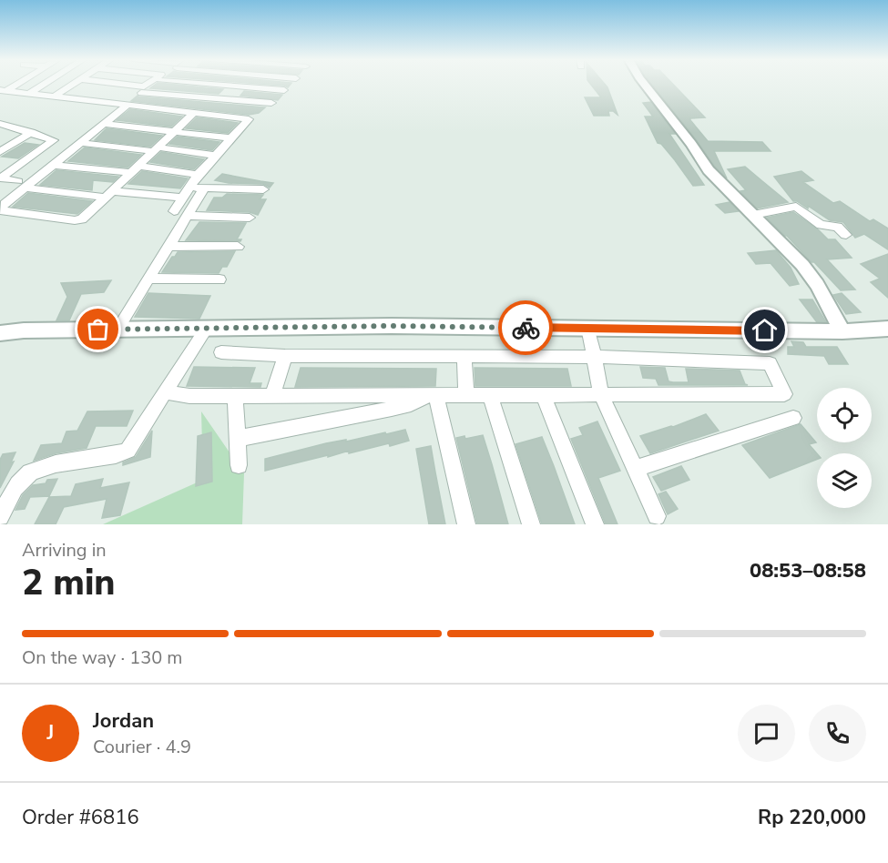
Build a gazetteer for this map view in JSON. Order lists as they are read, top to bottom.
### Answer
{
  "page": {
    "heading": ["2 min", "Arriving in", "08:53–08:58"],
    "panel": [
      "Jordan",
      "Courier · 4.9",
      "Order #6816",
      "Rp 220,000"
    ],
    "bar": "On the way · 130 m",
    "round": "J"
  }
}
